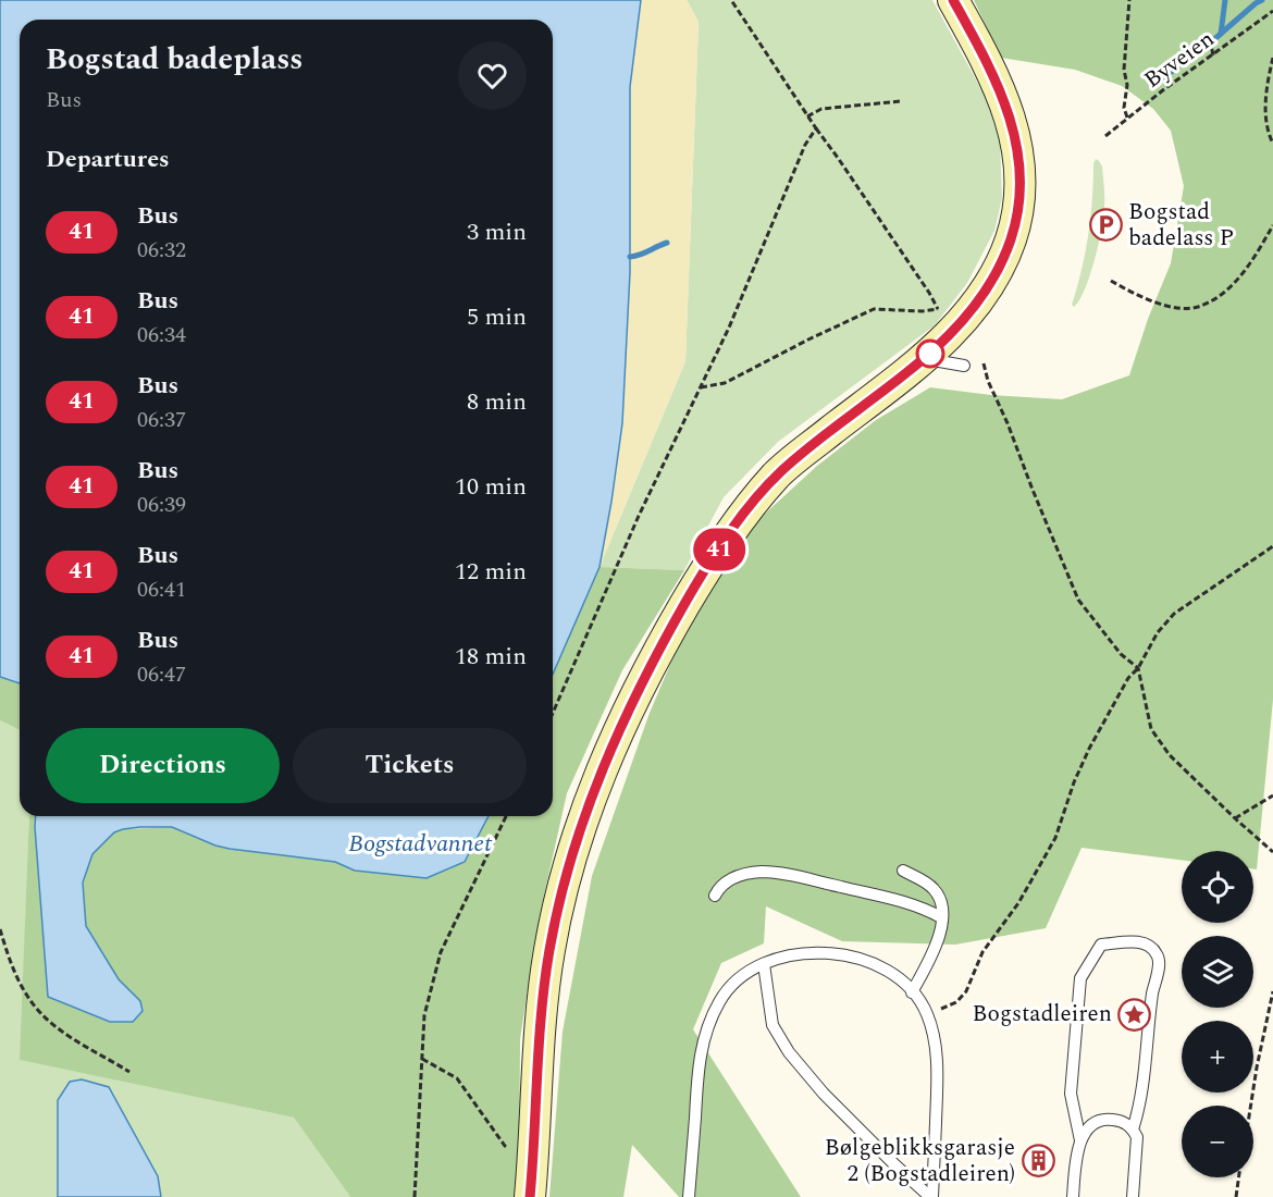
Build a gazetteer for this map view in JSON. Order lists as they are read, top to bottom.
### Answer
{
  "streets": {
    "path": ["Byveien"]
  },
  "water": ["Bogstadvannet"],
  "places": {
    "parking": ["Bogstad badelass P"],
    "place": ["Bogstadleiren"],
    "building": ["Bølgeblikksgarasje 2 (Bogstadleiren)"]
  },
  "lines": ["bus line 41"],
  "page": {
    "on_map": "41",
    "heading": [
      ["Bogstad badeplass", "Bus"],
      "Departures"
    ],
    "list": [
      {
        "mark": "41",
        "name": "Bus",
        "note": "06:32",
        "value": "3 min"
      },
      {
        "mark": "41",
        "name": "Bus",
        "note": "06:34",
        "value": "5 min"
      },
      {
        "mark": "41",
        "name": "Bus",
        "note": "06:37",
        "value": "8 min"
      },
      {
        "mark": "41",
        "name": "Bus",
        "note": "06:39",
        "value": "10 min"
      },
      {
        "mark": "41",
        "name": "Bus",
        "note": "06:41",
        "value": "12 min"
      },
      {
        "mark": "41",
        "name": "Bus",
        "note": "06:47",
        "value": "18 min"
      }
    ],
    "buttons": ["Directions", "Tickets"],
    "map_buttons": ["+", "−"]
  }
}
